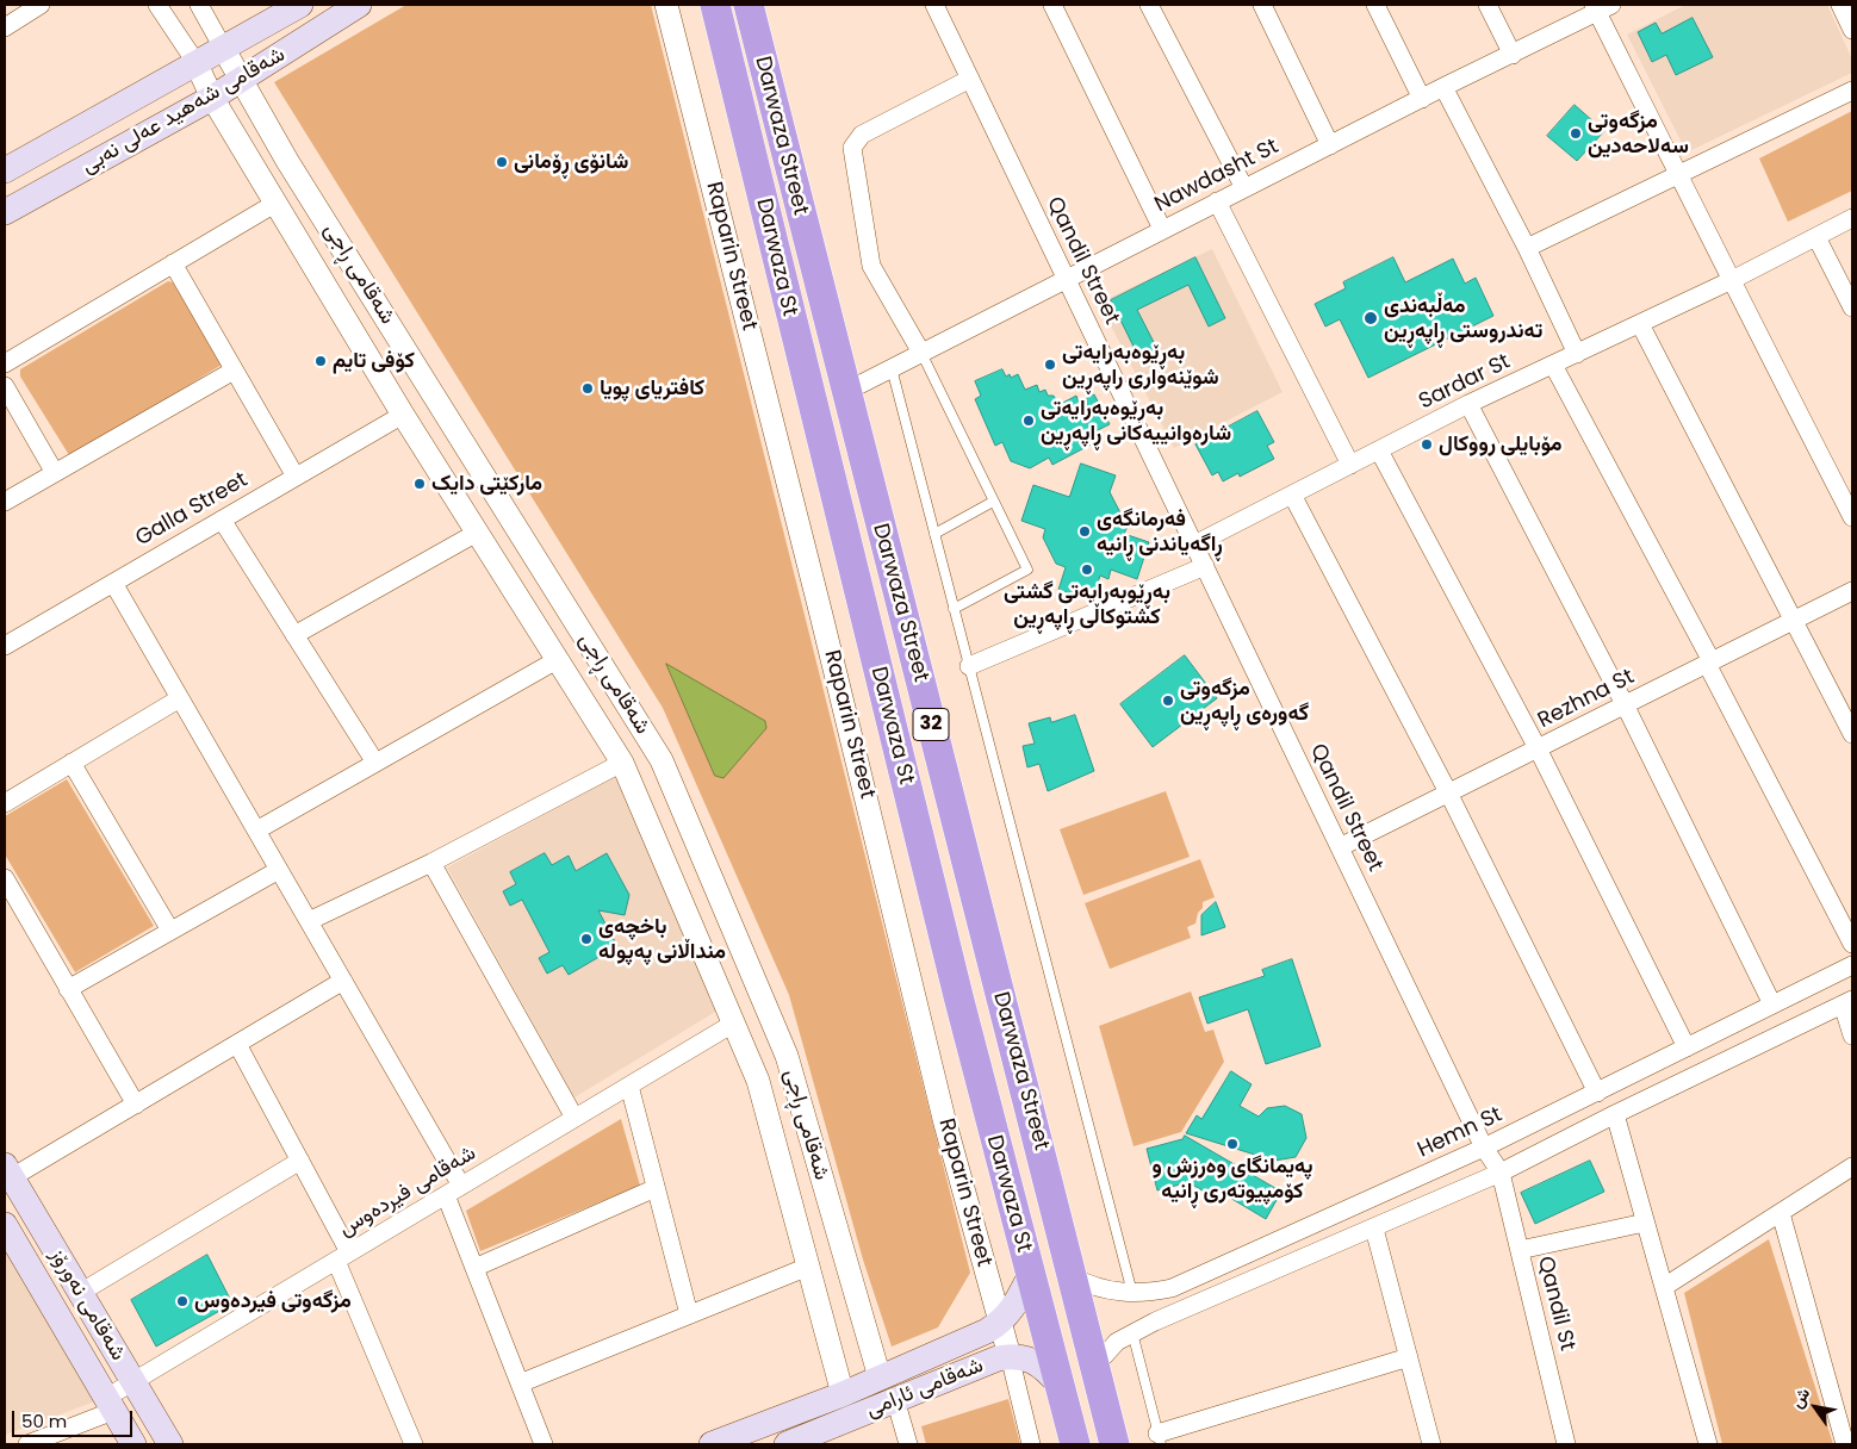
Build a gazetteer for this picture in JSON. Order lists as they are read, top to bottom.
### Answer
{
  "streets": {
    "highway": ["Darwaza Street", "Darwaza St", "32"],
    "main road": ["شەقامی شەهید عەلی نەبی", "شەقامی نەورۆز", "شەقامی ئارامی"],
    "street": [
      "Nawdasht St",
      "Raparin Street",
      "Qandil Street",
      "شەقامی ڕاجی",
      "Sardar St",
      "Galla Street",
      "Rezhna St",
      "Hemn St",
      "شەقامی فیردەوس",
      "Qandil St"
    ]
  },
  "crossings": [
    ["شەقامی شەهید عەلی نەبی", "شەقامی ڕاجی"],
    ["Darwaza Street", "Nawdasht St"],
    ["Darwaza Street", "Hemn St"],
    ["Nawdasht St", "Qandil Street"],
    ["Raparin Street", "شەقامی ئارامی"],
    ["Darwaza St", "شەقامی ئارامی"],
    ["Qandil Street", "Sardar St"],
    ["Qandil Street", "Rezhna St"],
    ["Qandil Street", "Hemn St"],
    ["Qandil Street", "Qandil St"],
    ["شەقامی ڕاجی", "Galla Street"],
    ["شەقامی ڕاجی", "شەقامی فیردەوس"],
    ["شەقامی فیردەوس", "شەقامی نەورۆز"]
  ],
  "places": [
    "مزگەوتی سەلاحەدین",
    "شانۆی ڕۆمانی",
    "مەڵبەندی تەندروستی ڕاپەڕین",
    "کۆفی تایم",
    "بەڕێوەبەرایەتی شوێنەواری راپەڕین",
    "کافتریای پویا",
    "بەڕێوەبەرایەتی شارەوانییەکانی ڕاپەڕین",
    "مۆبایلی رووکال",
    "مارکێتی دایک",
    "فەرمانگەی ڕاگەیاندنی ڕانیە",
    "بەڕێوبەرایەتی گشتی کشتوکاڵی ڕاپەڕین",
    "مزگەوتی گەورەی ڕاپەڕین",
    "باخچەی منداڵانی پەپولە",
    "پەیمانگای وەرزش و کۆمپیوتەری ڕانیە",
    "مزگەوتی فیردەوس"
  ],
  "scale_bar": "50 m",
  "north": "top left"
}
